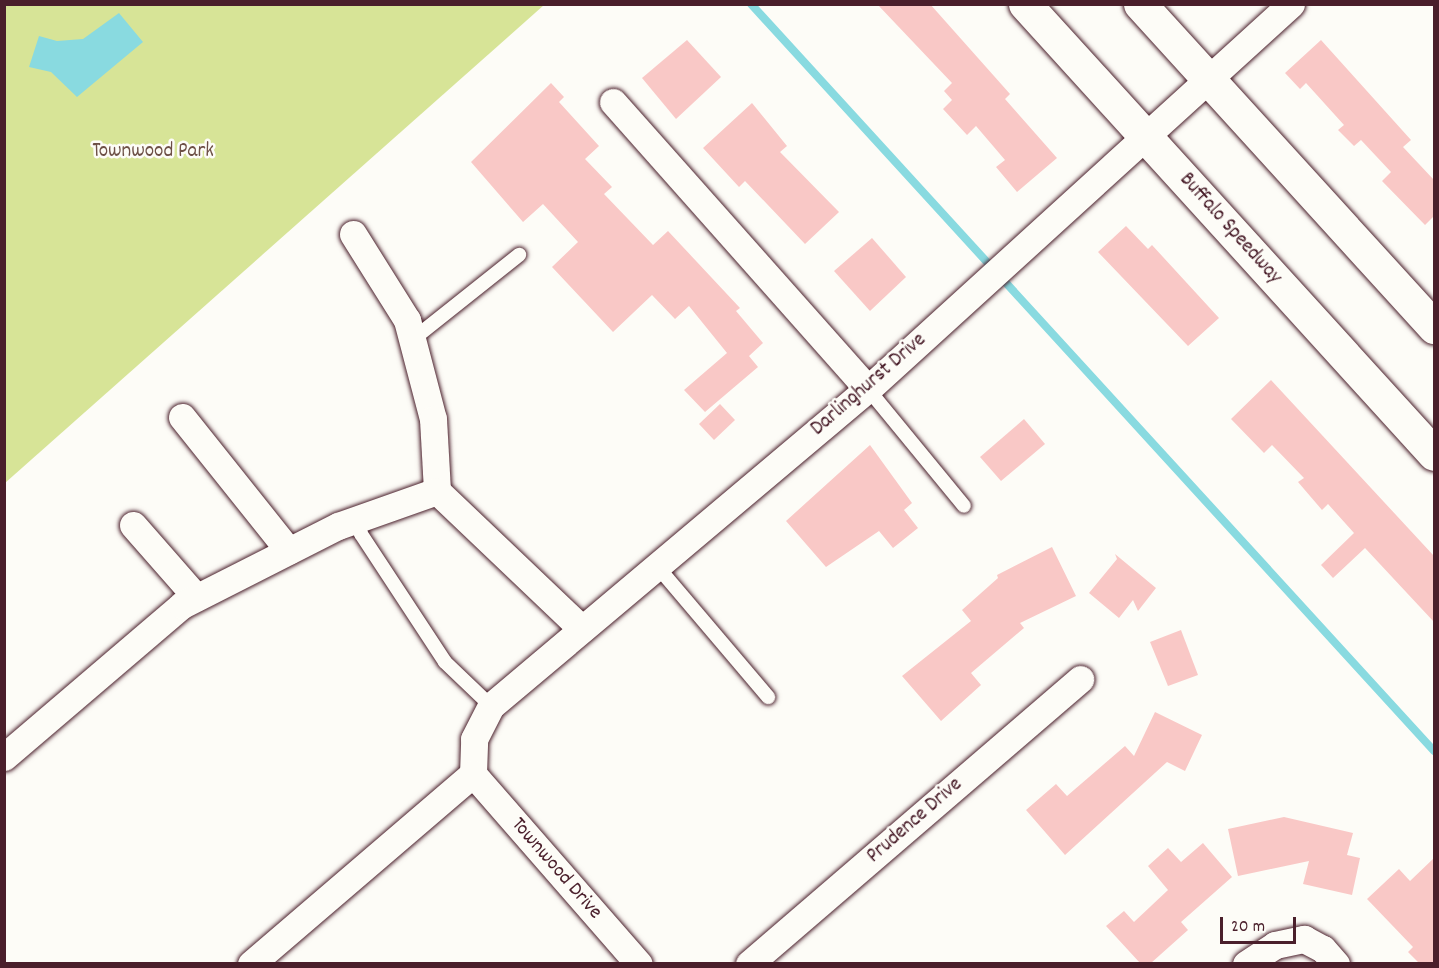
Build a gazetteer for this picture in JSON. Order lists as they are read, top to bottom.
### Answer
{
  "streets": {
    "main road": ["Buffalo Speedway"],
    "street": ["Darlinghurst Drive", "Prudence Drive", "Townwood Drive"]
  },
  "crossings": [
    ["Buffalo Speedway", "Darlinghurst Drive"],
    ["Darlinghurst Drive", "Townwood Drive"]
  ],
  "parks": ["Townwood Park"],
  "scale_bar": "20 m"
}
